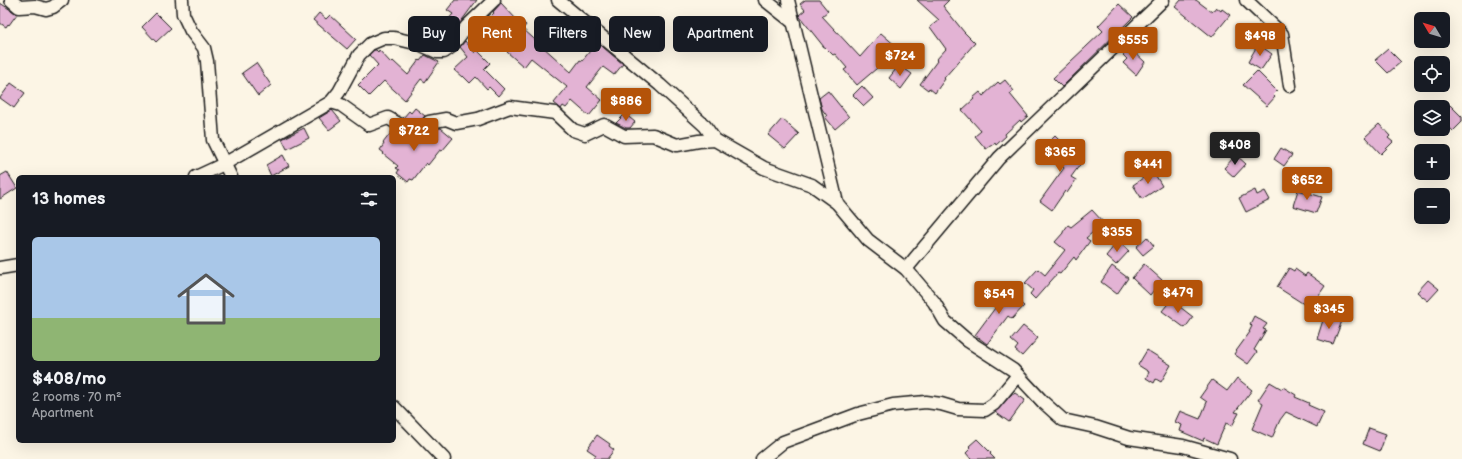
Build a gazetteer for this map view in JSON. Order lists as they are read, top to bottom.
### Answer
{
  "north": "top left",
  "page": {
    "map_buttons": ["+", "−"],
    "chip": [
      "Buy",
      "Rent",
      "Filters",
      "New",
      "Apartment"
    ],
    "price": [
      "$498",
      "$555",
      "$724",
      "$886",
      "$722",
      "$408",
      "$365",
      "$441",
      "$652",
      "$355",
      "$479",
      "$549",
      "$345"
    ],
    "heading": "13 homes",
    "list": [
      {
        "name": "$408/mo",
        "note": "2 rooms · 70 m² · Apartment"
      }
    ]
  }
}
